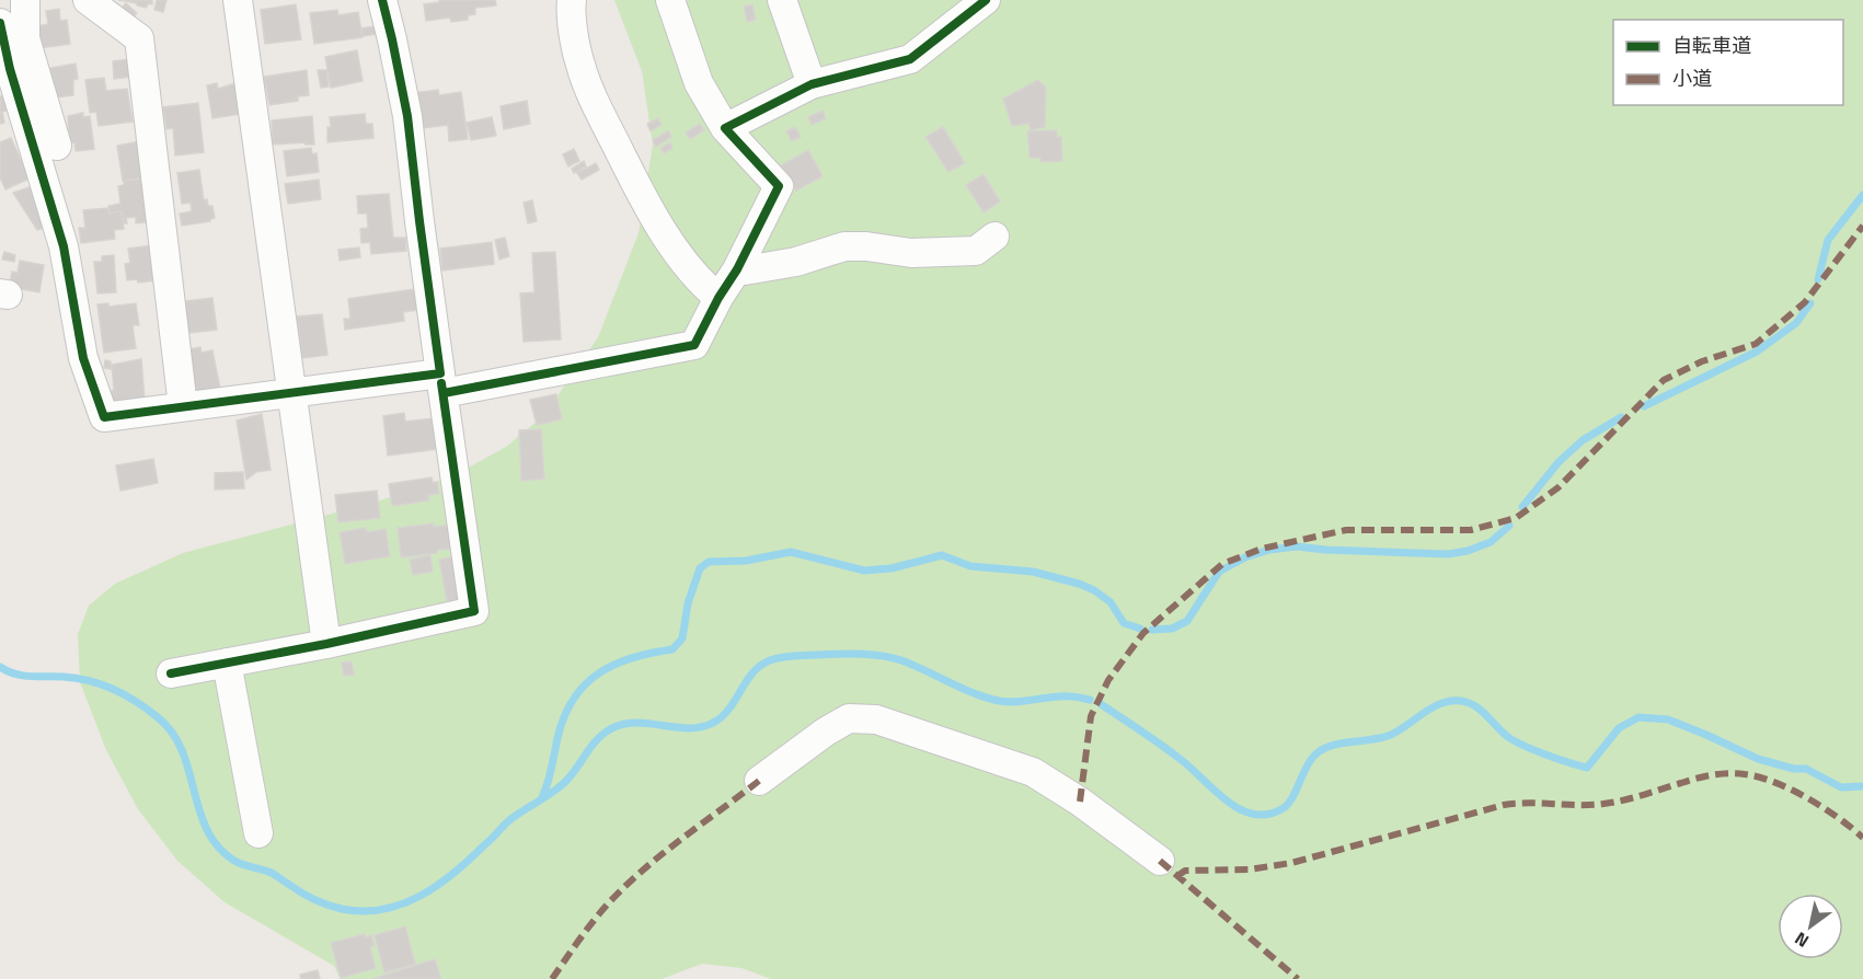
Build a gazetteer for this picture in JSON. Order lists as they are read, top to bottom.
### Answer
{
  "legend": ["自転車道", "小道"],
  "north": "bottom left"
}
